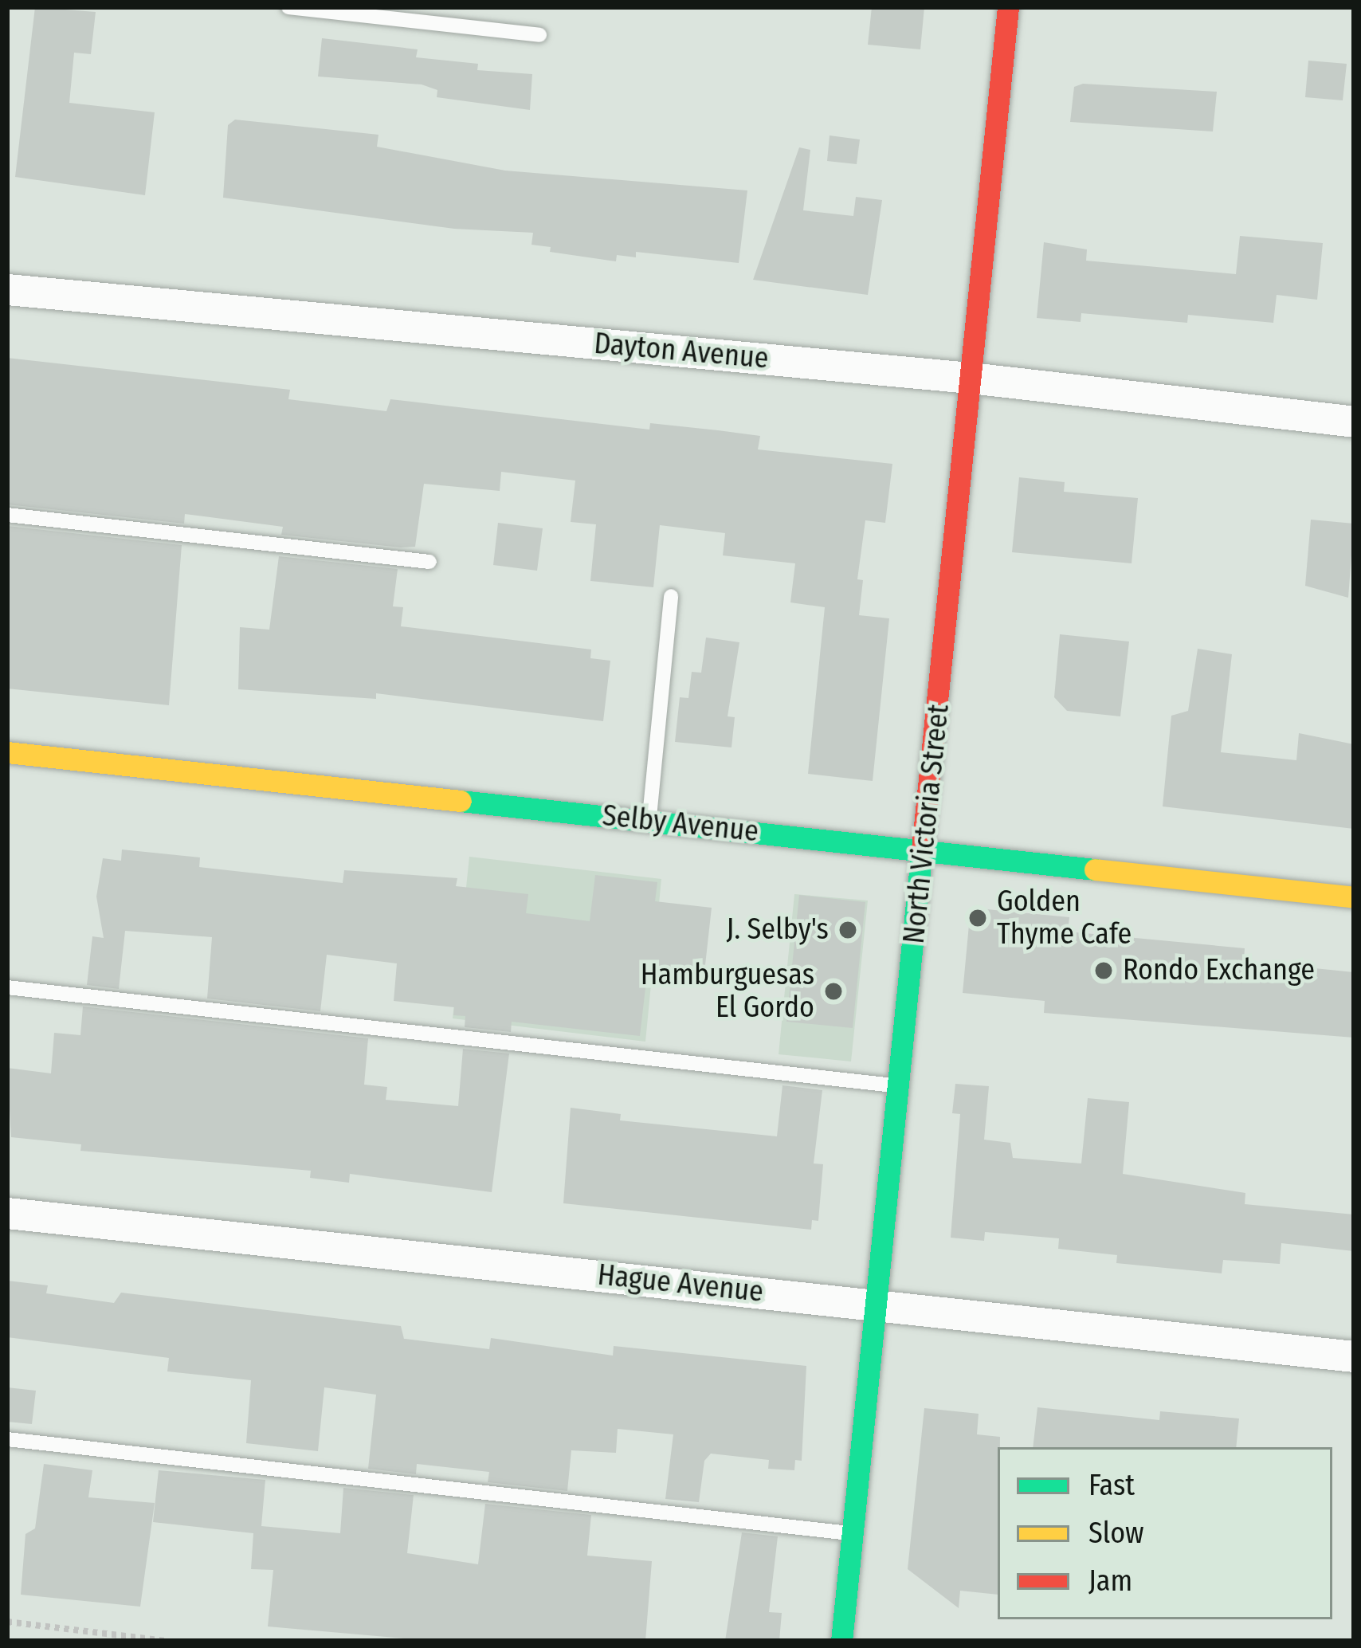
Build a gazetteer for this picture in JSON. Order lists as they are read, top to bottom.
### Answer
{
  "streets": {
    "street": [
      "Dayton Avenue",
      "Selby Avenue",
      "North Victoria Street",
      "Hague Avenue"
    ]
  },
  "crossings": [
    ["Dayton Avenue", "North Victoria Street"],
    ["Selby Avenue", "North Victoria Street"],
    ["North Victoria Street", "Hague Avenue"]
  ],
  "places": [
    "Golden Thyme Cafe",
    "J. Selby's",
    "Rondo Exchange",
    "Hamburguesas El Gordo"
  ],
  "legend": ["Fast", "Slow", "Jam"]
}
